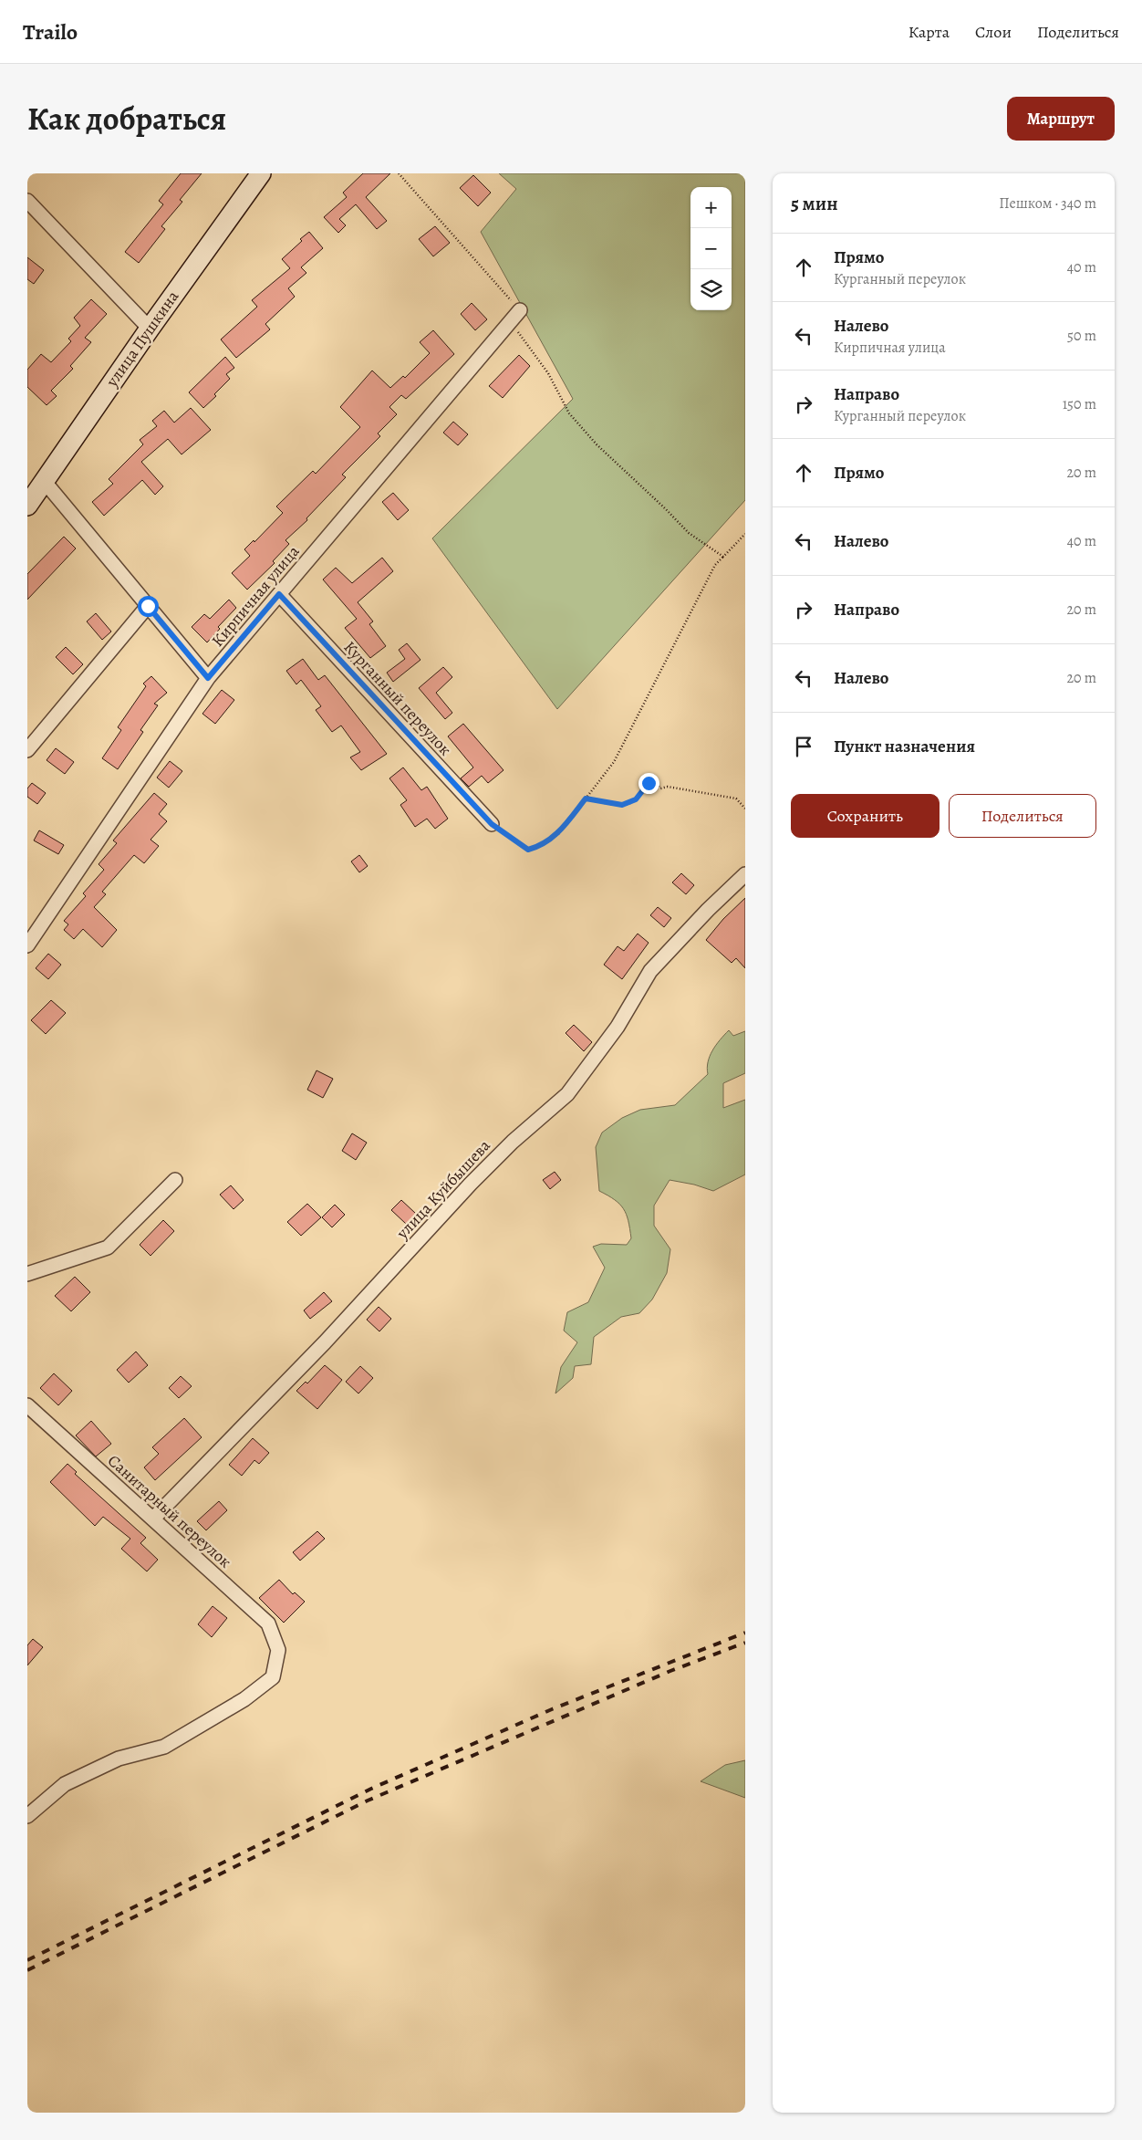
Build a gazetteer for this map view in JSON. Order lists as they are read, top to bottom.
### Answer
{
  "streets": {
    "main road": ["улица Пушкина"],
    "street": [
      "Кирпичная улица",
      "Курганный переулок",
      "улица Куйбышева",
      "Санитарный переулок"
    ]
  },
  "crossings": [
    ["Кирпичная улица", "Курганный переулок"],
    ["улица Куйбышева", "Санитарный переулок"]
  ],
  "page": {
    "header": "Trailo",
    "nav": ["Карта", "Слои", "Поделиться"],
    "title": "Как добраться",
    "buttons": [
      "Маршрут",
      ["Сохранить", "Поделиться"]
    ],
    "heading": ["5 мин", "Пешком · 340 m"],
    "map_buttons": ["+", "−"],
    "list": [
      ["Прямо", "Курганный переулок", "40 m"],
      ["Налево", "Кирпичная улица", "50 m"],
      ["Направо", "Курганный переулок", "150 m"],
      ["Прямо", "20 m"],
      ["Налево", "40 m"],
      ["Направо", "20 m"],
      ["Налево", "20 m"],
      "Пункт назначения"
    ]
  }
}
